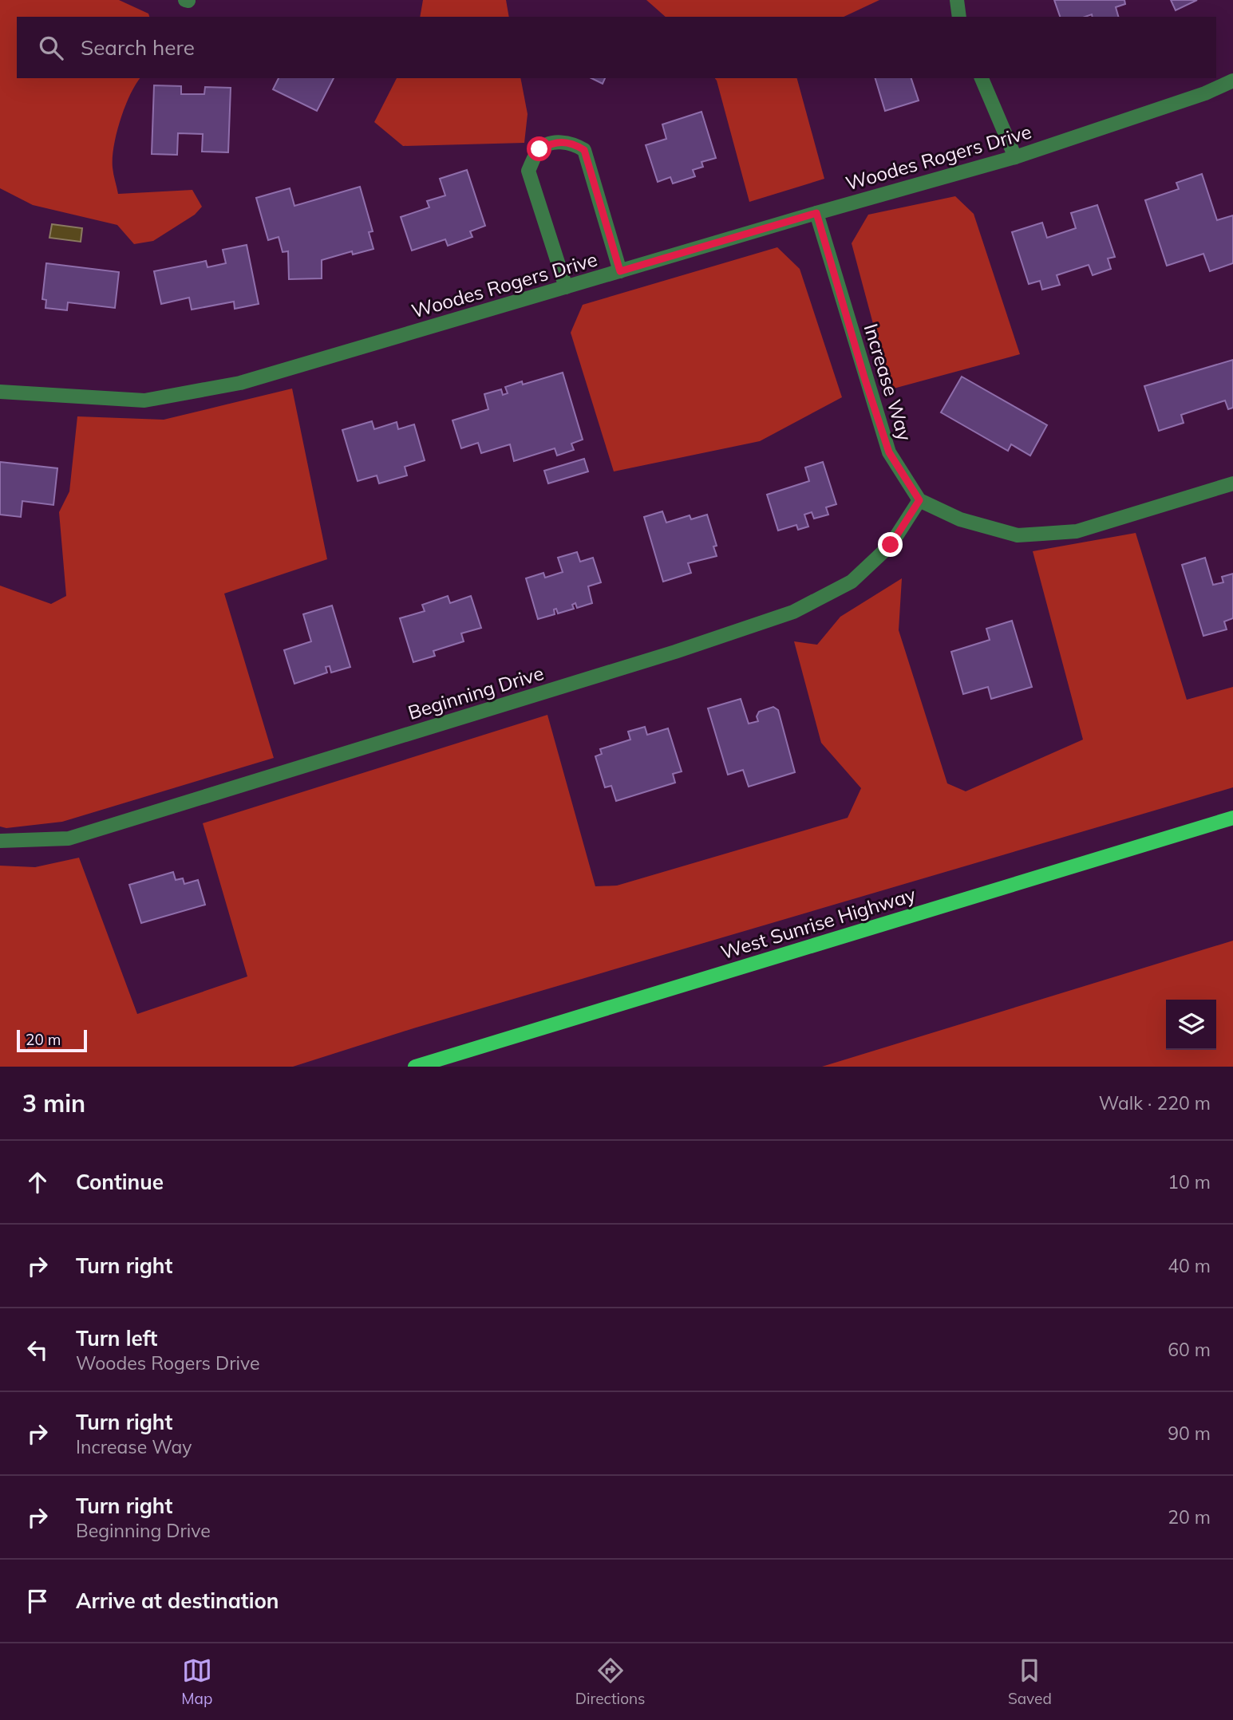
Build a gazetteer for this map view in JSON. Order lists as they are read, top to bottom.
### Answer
{
  "streets": {
    "main road": ["West Sunrise Highway"],
    "street": ["Woodes Rogers Drive", "Increase Way", "Beginning Drive"]
  },
  "crossings": [
    ["Woodes Rogers Drive", "Increase Way"],
    ["Increase Way", "Beginning Drive"]
  ],
  "scale_bar": "20 m",
  "page": {
    "search": "Search here",
    "scale": "20 m",
    "heading": ["3 min", "Walk · 220 m"],
    "list": [
      ["Continue", "10 m"],
      ["Turn right", "40 m"],
      ["Turn left", "Woodes Rogers Drive", "60 m"],
      ["Turn right", "Increase Way", "90 m"],
      ["Turn right", "Beginning Drive", "20 m"],
      "Arrive at destination"
    ],
    "nav": ["Map", "Directions", "Saved"]
  }
}
